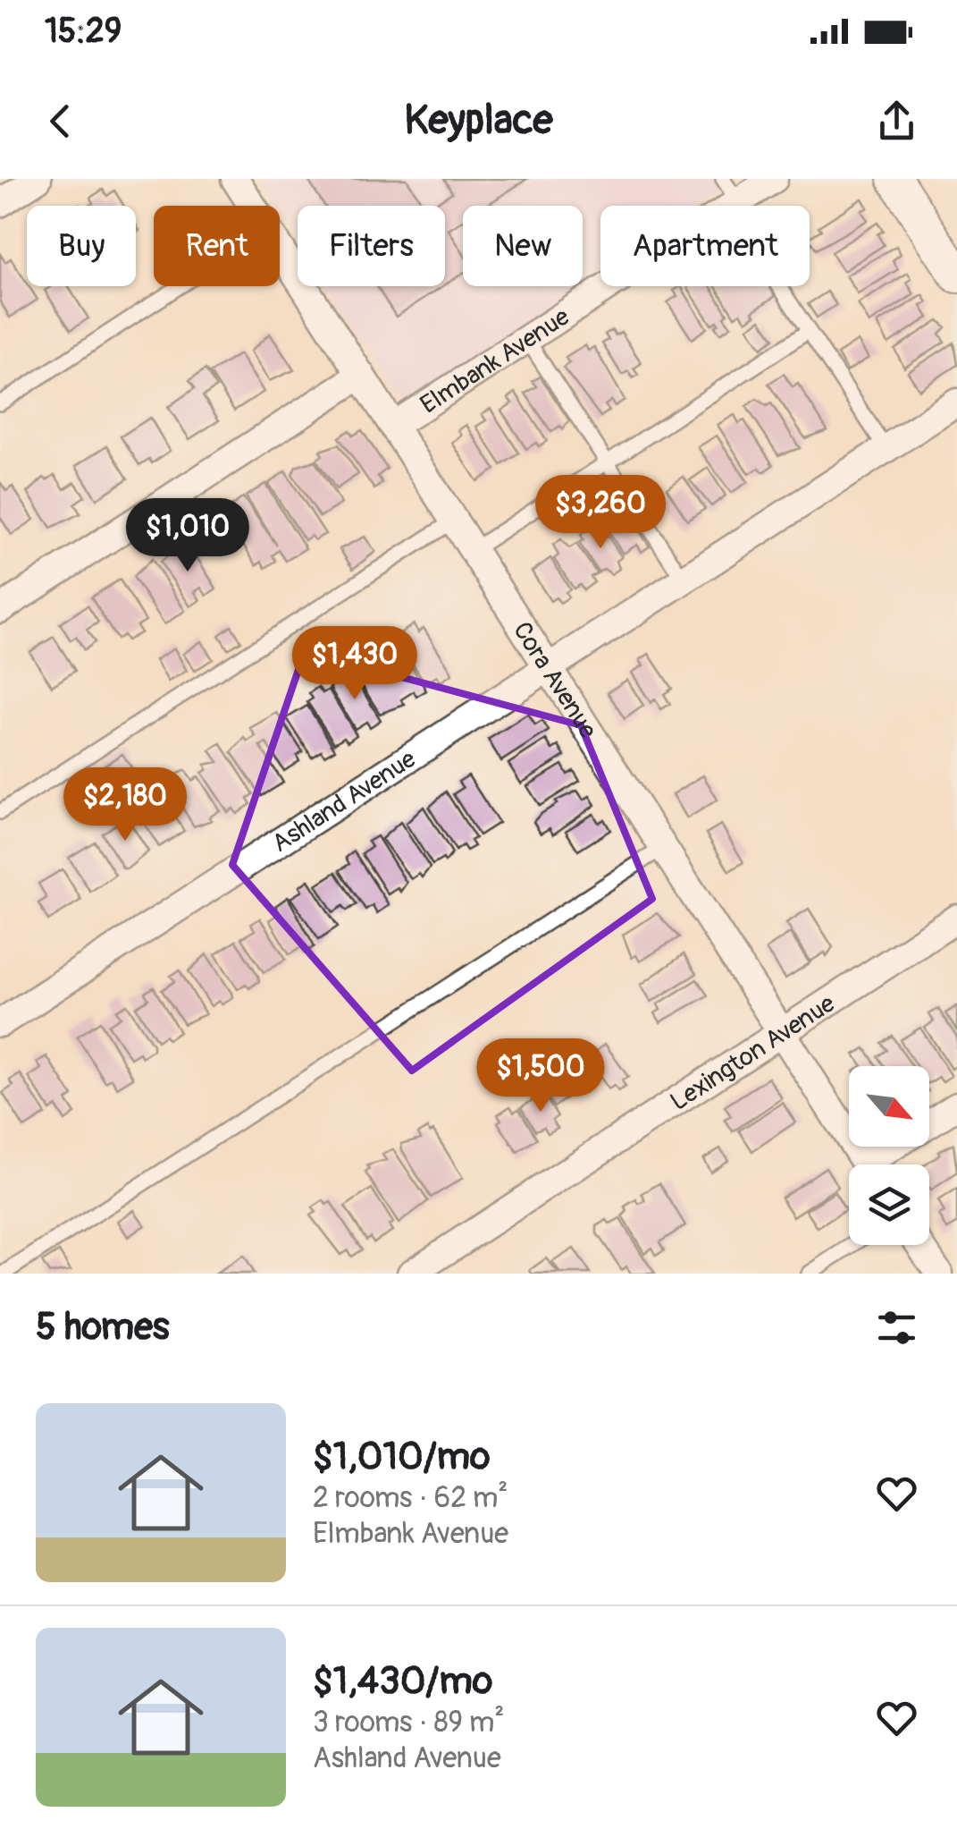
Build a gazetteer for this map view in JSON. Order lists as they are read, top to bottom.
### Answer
{
  "streets": {
    "street": [
      "Elmbank Avenue",
      "Cora Avenue",
      "Ashland Avenue",
      "Lexington Avenue"
    ]
  },
  "crossings": [
    ["Elmbank Avenue", "Cora Avenue"],
    ["Cora Avenue", "Ashland Avenue"],
    ["Cora Avenue", "Lexington Avenue"]
  ],
  "north": "bottom right",
  "page": {
    "status": "15:29",
    "header": "Keyplace",
    "chip": [
      "Buy",
      "Rent",
      "Filters",
      "New",
      "Apartment"
    ],
    "price": [
      "$3,260",
      "$1,010",
      "$1,430",
      "$2,180",
      "$1,500"
    ],
    "heading": "5 homes",
    "list": [
      {
        "name": "$1,010/mo",
        "note": "2 rooms · 62 m² · Elmbank Avenue"
      },
      {
        "name": "$1,430/mo",
        "note": "3 rooms · 89 m² · Ashland Avenue"
      }
    ]
  }
}
